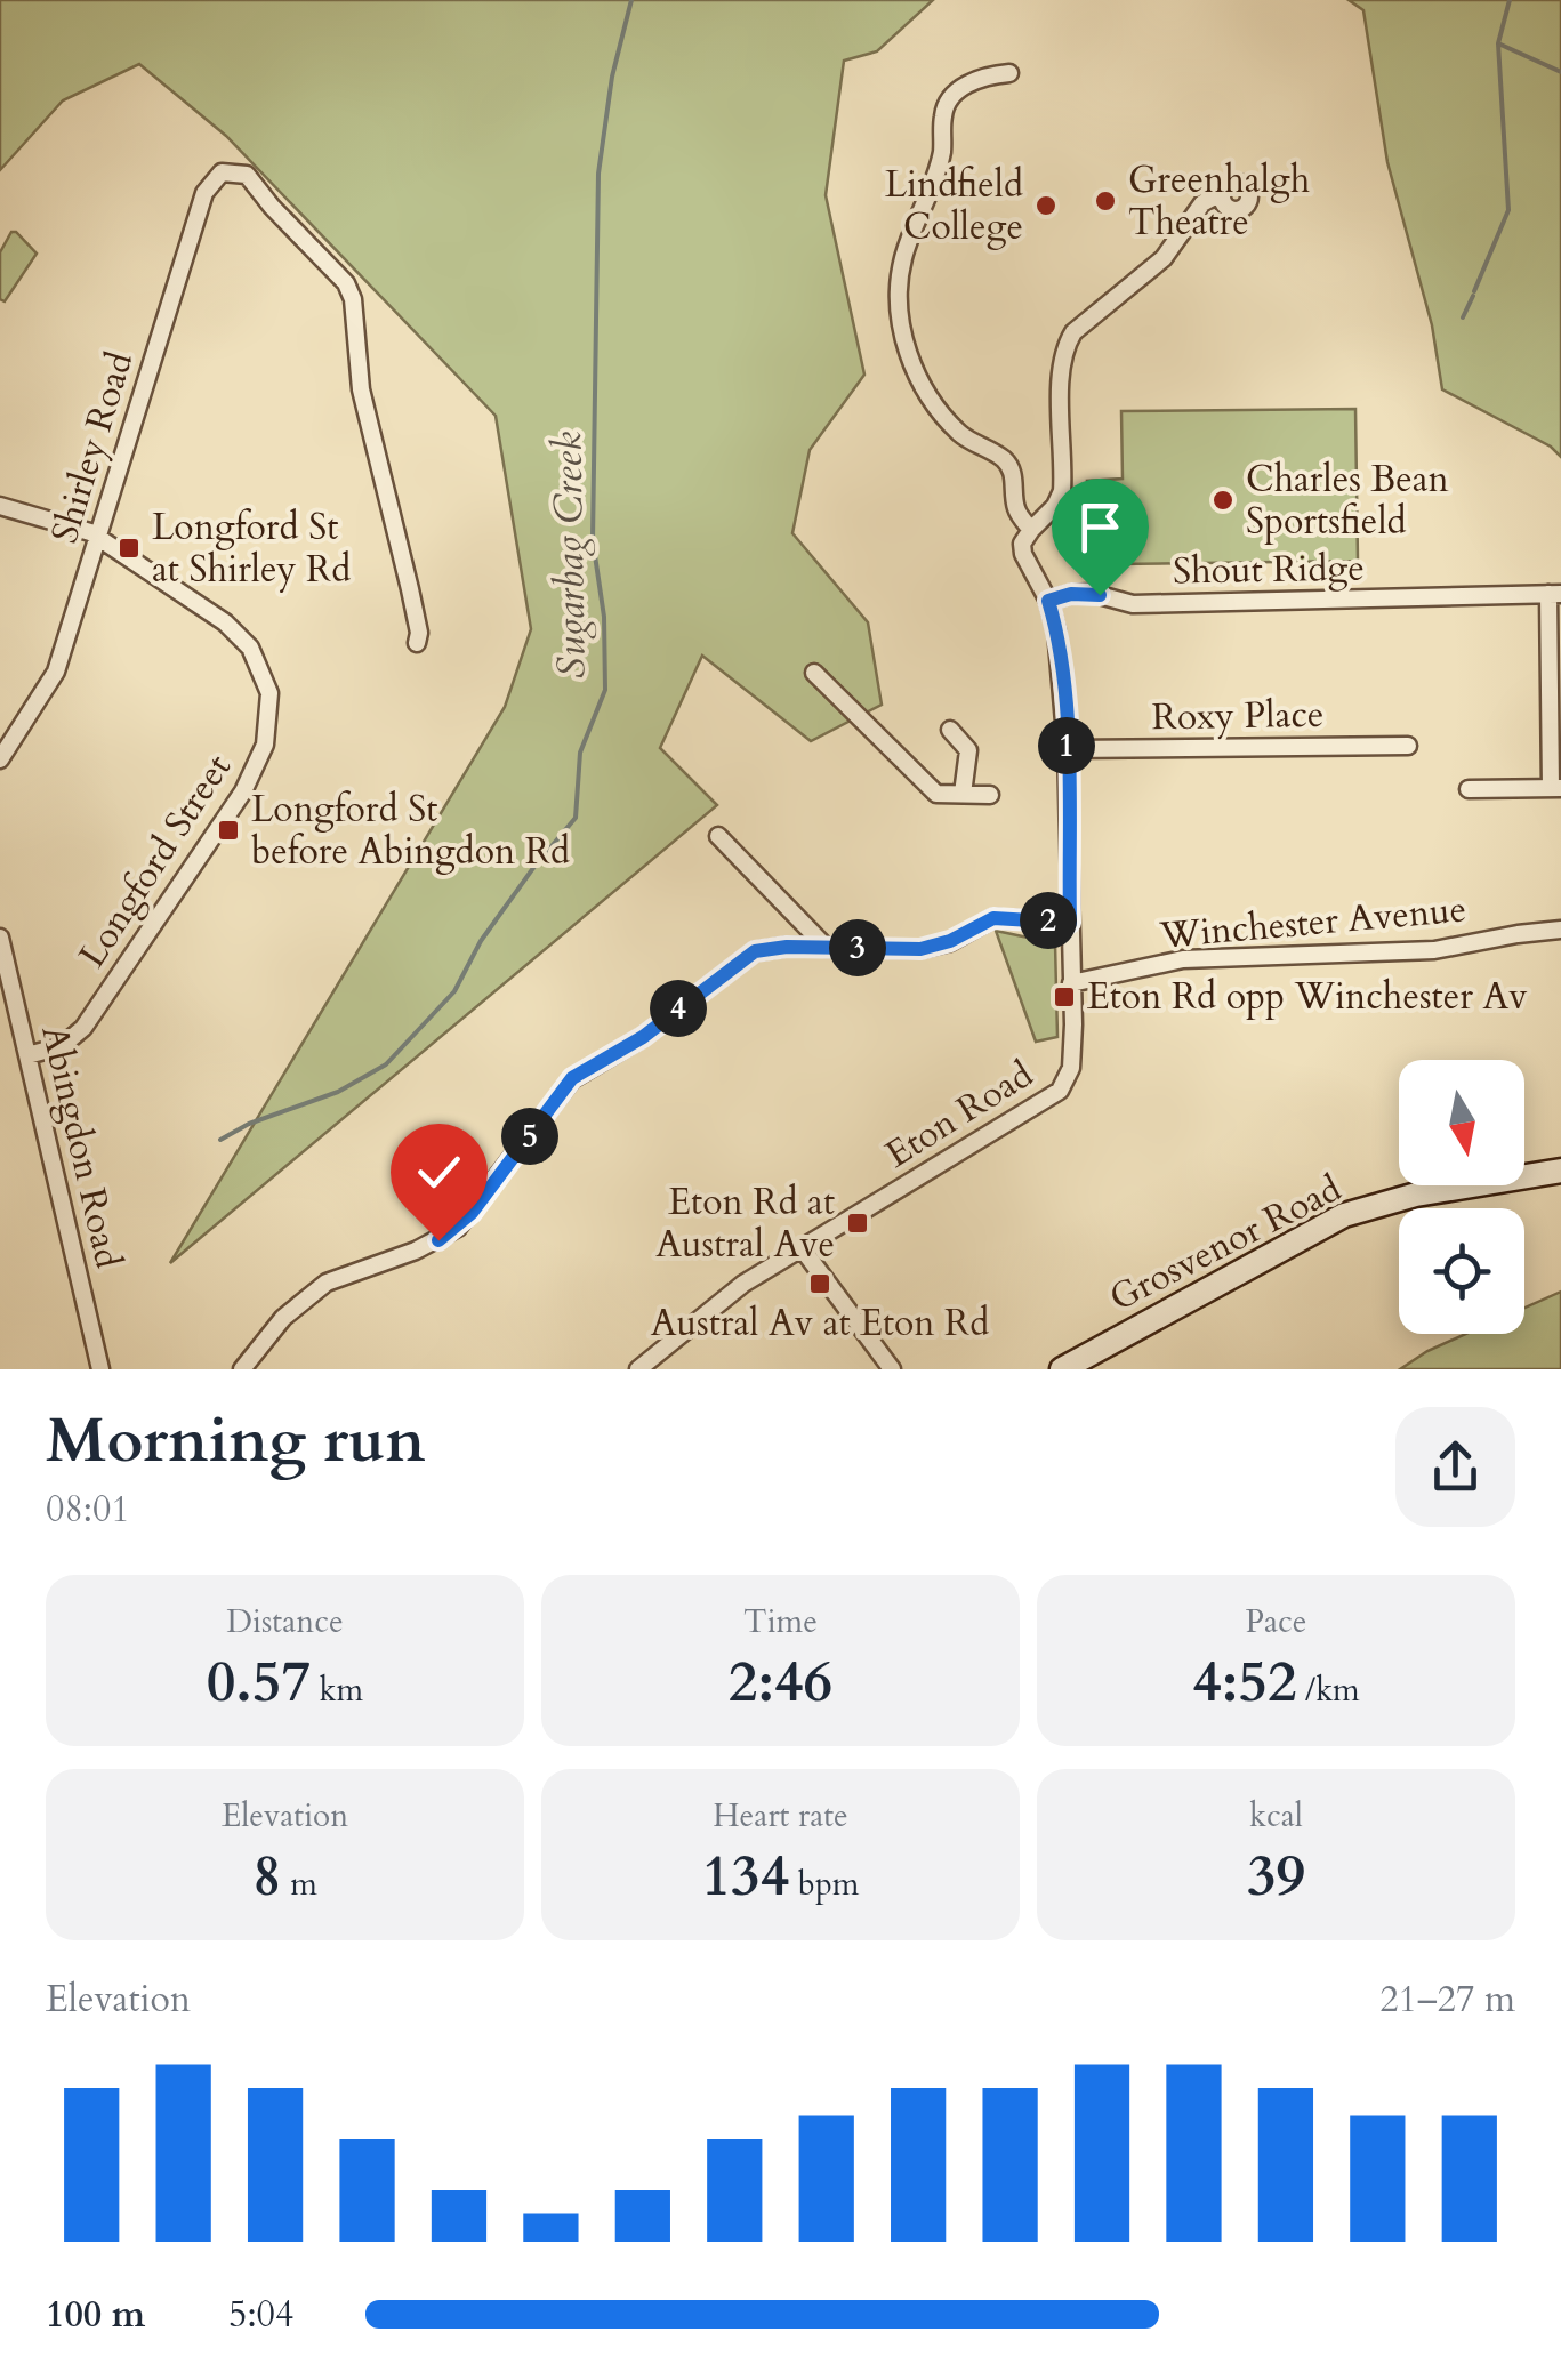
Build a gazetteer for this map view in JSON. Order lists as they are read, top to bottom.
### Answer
{
  "streets": {
    "street": [
      "Shirley Road",
      "Shout Ridge",
      "Roxy Place",
      "Longford Street",
      "Winchester Avenue",
      "Eton Road",
      "Abingdon Road",
      "Grosvenor Road"
    ]
  },
  "crossings": [
    ["Shirley Road", "Longford Street"],
    ["Shout Ridge", "Eton Road"],
    ["Roxy Place", "Eton Road"],
    ["Longford Street", "Abingdon Road"],
    ["Winchester Avenue", "Eton Road"]
  ],
  "water": ["Sugarbag Creek"],
  "places": {
    "other": ["Greenhalgh Theatre", "Lindfield College", "Charles Bean Sportsfield"],
    "transit": [
      "Longford St at Shirley Rd",
      "Longford St before Abingdon Rd",
      "Eton Rd opp Winchester Av",
      "Eton Rd at Austral Ave",
      "Austral Av at Eton Rd"
    ]
  },
  "north": "bottom",
  "page": {
    "pins": [
      "1",
      "2",
      "3",
      "4",
      "5"
    ],
    "heading": ["Morning run", "08:01"],
    "stats": [
      ["Distance", "0.57 km"],
      ["Time", "2:46"],
      ["Pace", "4:52 /km"],
      ["Elevation", "8 m"],
      ["Heart rate", "134 bpm"],
      ["kcal", "39"]
    ],
    "chart": ["Elevation", "21–27 m"],
    "list": [
      {
        "name": "100 m",
        "note": "5:04"
      }
    ]
  }
}
